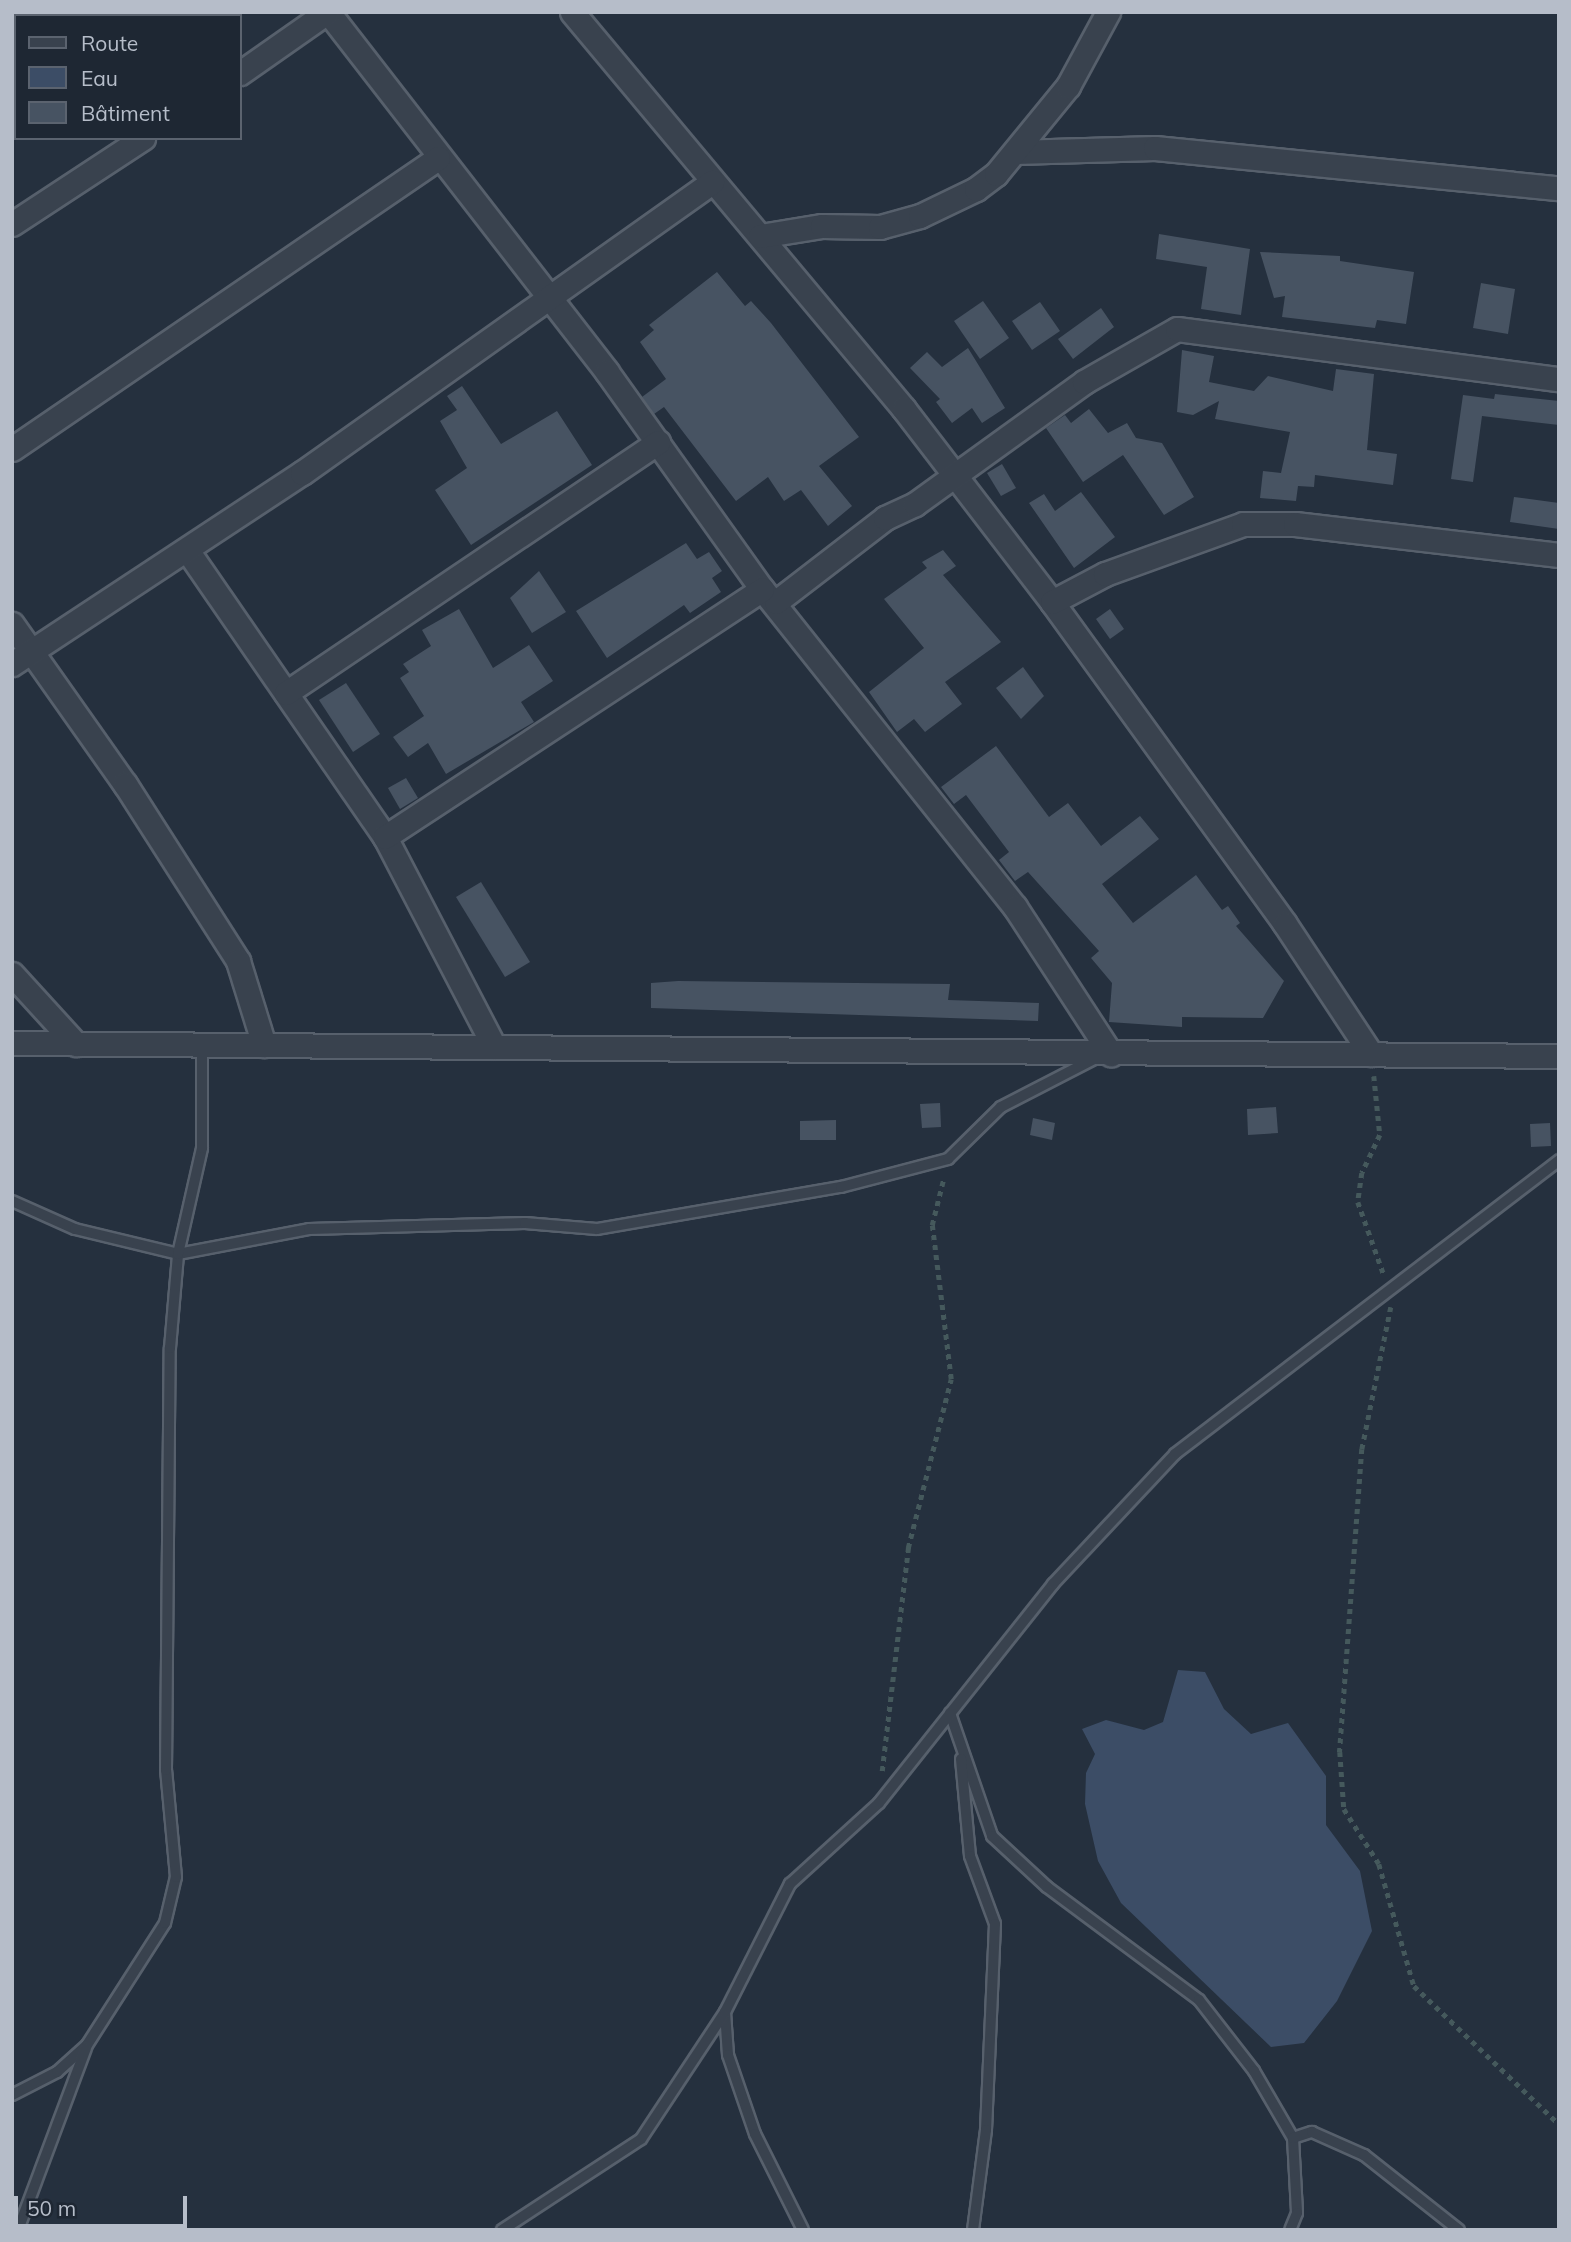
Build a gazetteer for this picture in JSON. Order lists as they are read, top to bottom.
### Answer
{
  "legend": ["Route", "Eau", "Bâtiment"],
  "scale_bar": "50 m"
}
